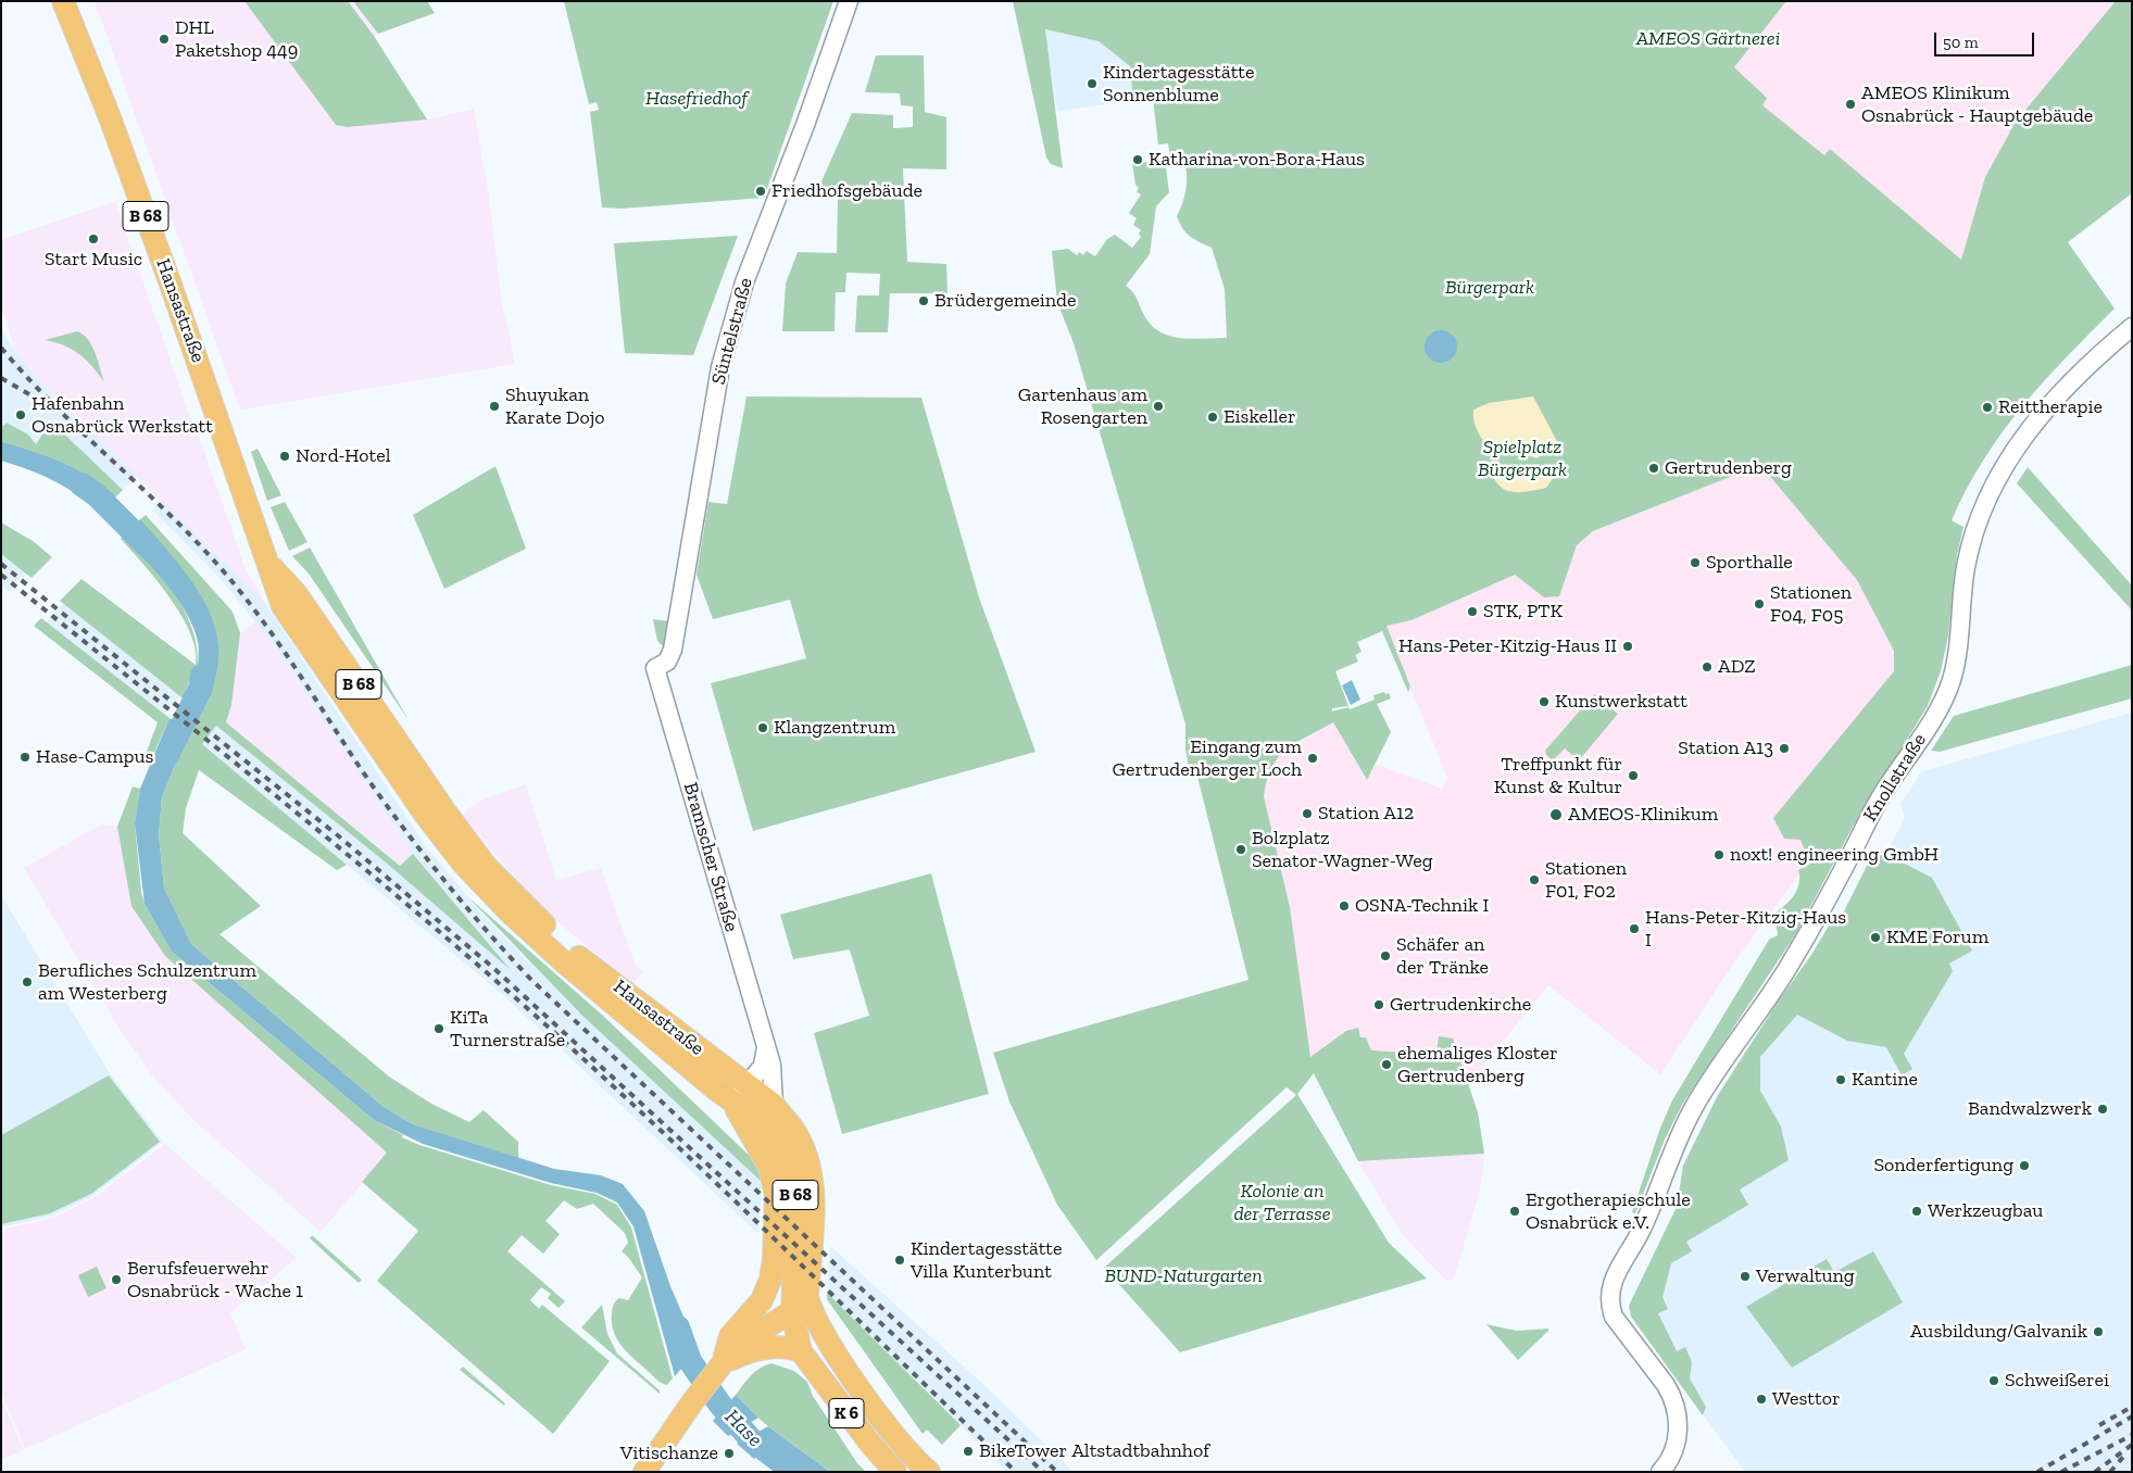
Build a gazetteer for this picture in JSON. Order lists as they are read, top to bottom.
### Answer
{
  "streets": {
    "main road": ["B 68", "Hansastraße", "K 6"],
    "street": ["Süntelstraße", "Knollstraße", "Bramscher Straße"]
  },
  "crossings": [
    ["B 68", "Hansastraße"],
    ["B 68", "K 6"],
    ["Hansastraße", "Bramscher Straße"],
    ["Hansastraße", "K 6"],
    ["Süntelstraße", "Bramscher Straße"]
  ],
  "water": ["Hase"],
  "parks": [
    "AMEOS Gärtnerei",
    "Hasefriedhof",
    "Bürgerpark",
    "Spielplatz Bürgerpark",
    "Kolonie an der Terrasse",
    "BUND-Naturgarten"
  ],
  "places": [
    "DHL Paketshop 449",
    "Kindertagesstätte Sonnenblume",
    "AMEOS Klinikum Osnabrück - Hauptgebäude",
    "Katharina-von-Bora-Haus",
    "Friedhofsgebäude",
    "Start Music",
    "Brüdergemeinde",
    "Shuyukan Karate Dojo",
    "Gartenhaus am Rosengarten",
    "Reittherapie",
    "Hafenbahn Osnabrück Werkstatt",
    "Eiskeller",
    "Nord-Hotel",
    "Gertrudenberg",
    "Sporthalle",
    "Stationen F04, F05",
    "STK, PTK",
    "Hans-Peter-Kitzig-Haus II",
    "ADZ",
    "Kunstwerkstatt",
    "Klangzentrum",
    "Station A13",
    "Hase-Campus",
    "Eingang zum Gertrudenberger Loch",
    "Treffpunkt für Kunst & Kultur",
    "Station A12",
    "AMEOS-Klinikum",
    "Bolzplatz Senator-Wagner-Weg",
    "noxt! engineering GmbH",
    "Stationen F01, F02",
    "OSNA-Technik I",
    "Hans-Peter-Kitzig-Haus I",
    "KME Forum",
    "Schäfer an der Tränke",
    "Berufliches Schulzentrum am Westerberg",
    "Gertrudenkirche",
    "KiTa Turnerstraße",
    "ehemaliges Kloster Gertrudenberg",
    "Kantine",
    "Bandwalzwerk",
    "Sonderfertigung",
    "Ergotherapieschule Osnabrück e.V.",
    "Werkzeugbau",
    "Kindertagesstätte Villa Kunterbunt",
    "Verwaltung",
    "Berufsfeuerwehr Osnabrück - Wache 1",
    "Ausbildung/Galvanik",
    "Schweißerei",
    "Westtor",
    "BikeTower Altstadtbahnhof",
    "Vitischanze"
  ],
  "scale_bar": "50 m"
}
